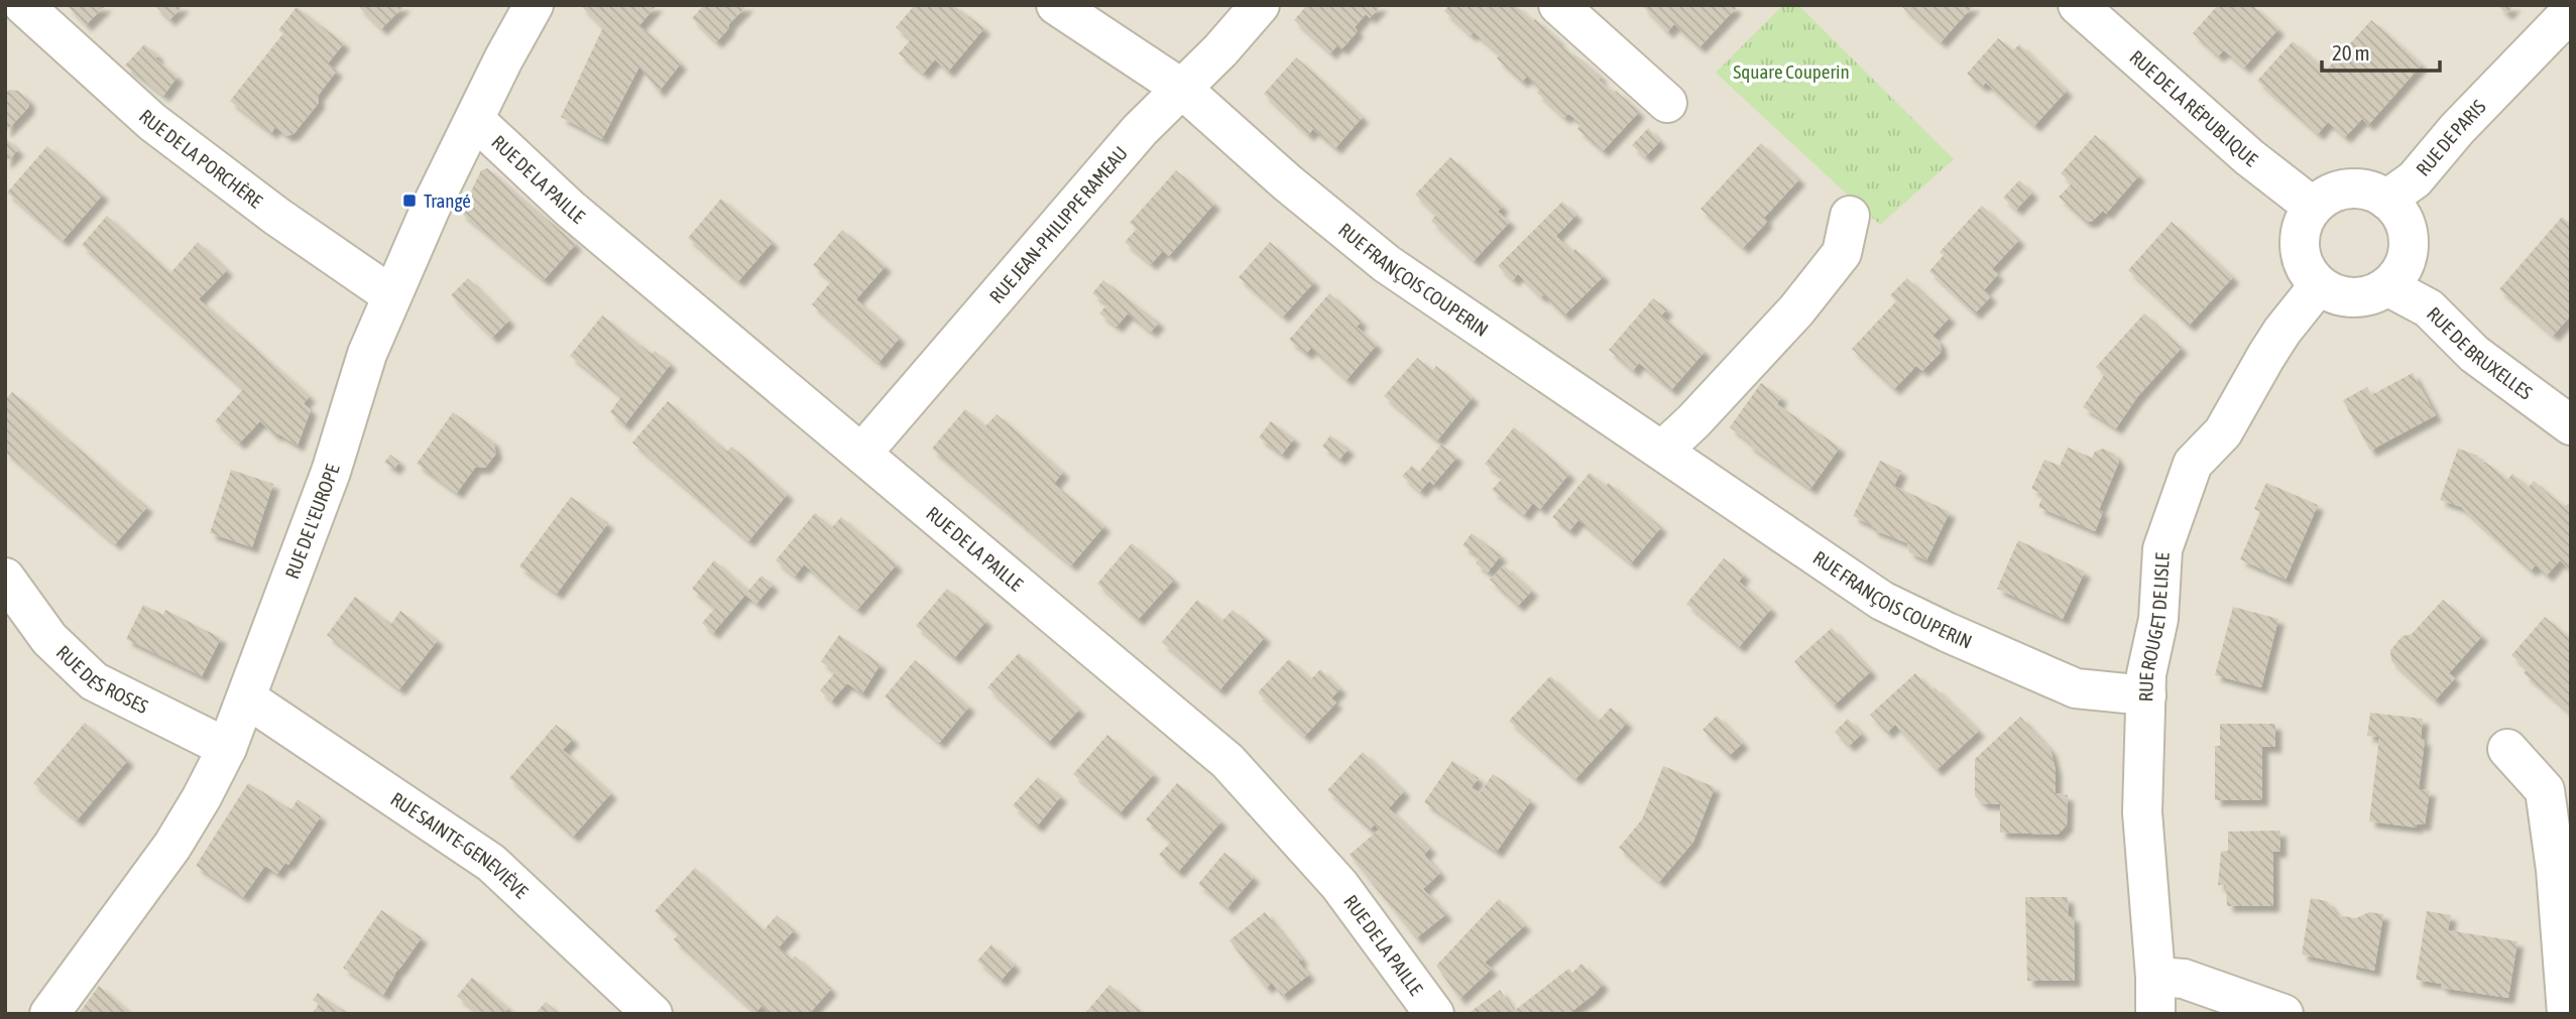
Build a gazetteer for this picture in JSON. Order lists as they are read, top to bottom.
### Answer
{
  "streets": {
    "street": [
      "RUE DE LA RÉPUBLIQUE",
      "RUE DE PARIS",
      "RUE DE LA PORCHÈRE",
      "RUE DE LA PAILLE",
      "RUE JEAN-PHILIPPE RAMEAU",
      "RUE FRANÇOIS COUPERIN",
      "RUE DE BRUXELLES",
      "RUE DE L'EUROPE",
      "RUE ROUGET DE LISLE",
      "RUE DES ROSES",
      "RUE SAINTE-GENEVIÈVE"
    ]
  },
  "crossings": [
    ["RUE DE LA RÉPUBLIQUE", "RUE DE PARIS"],
    ["RUE DE LA RÉPUBLIQUE", "RUE DE BRUXELLES"],
    ["RUE DE LA RÉPUBLIQUE", "RUE ROUGET DE LISLE"],
    ["RUE DE PARIS", "RUE DE BRUXELLES"],
    ["RUE DE PARIS", "RUE ROUGET DE LISLE"],
    ["RUE DE LA PORCHÈRE", "RUE DE L'EUROPE"],
    ["RUE DE LA PAILLE", "RUE JEAN-PHILIPPE RAMEAU"],
    ["RUE DE LA PAILLE", "RUE DE L'EUROPE"],
    ["RUE JEAN-PHILIPPE RAMEAU", "RUE FRANÇOIS COUPERIN"],
    ["RUE FRANÇOIS COUPERIN", "RUE ROUGET DE LISLE"],
    ["RUE DE BRUXELLES", "RUE ROUGET DE LISLE"],
    ["RUE DE L'EUROPE", "RUE DES ROSES"],
    ["RUE DE L'EUROPE", "RUE SAINTE-GENEVIÈVE"]
  ],
  "parks": ["Square Couperin"],
  "places": {
    "transit": ["Trangé"]
  },
  "scale_bar": "20 m"
}
